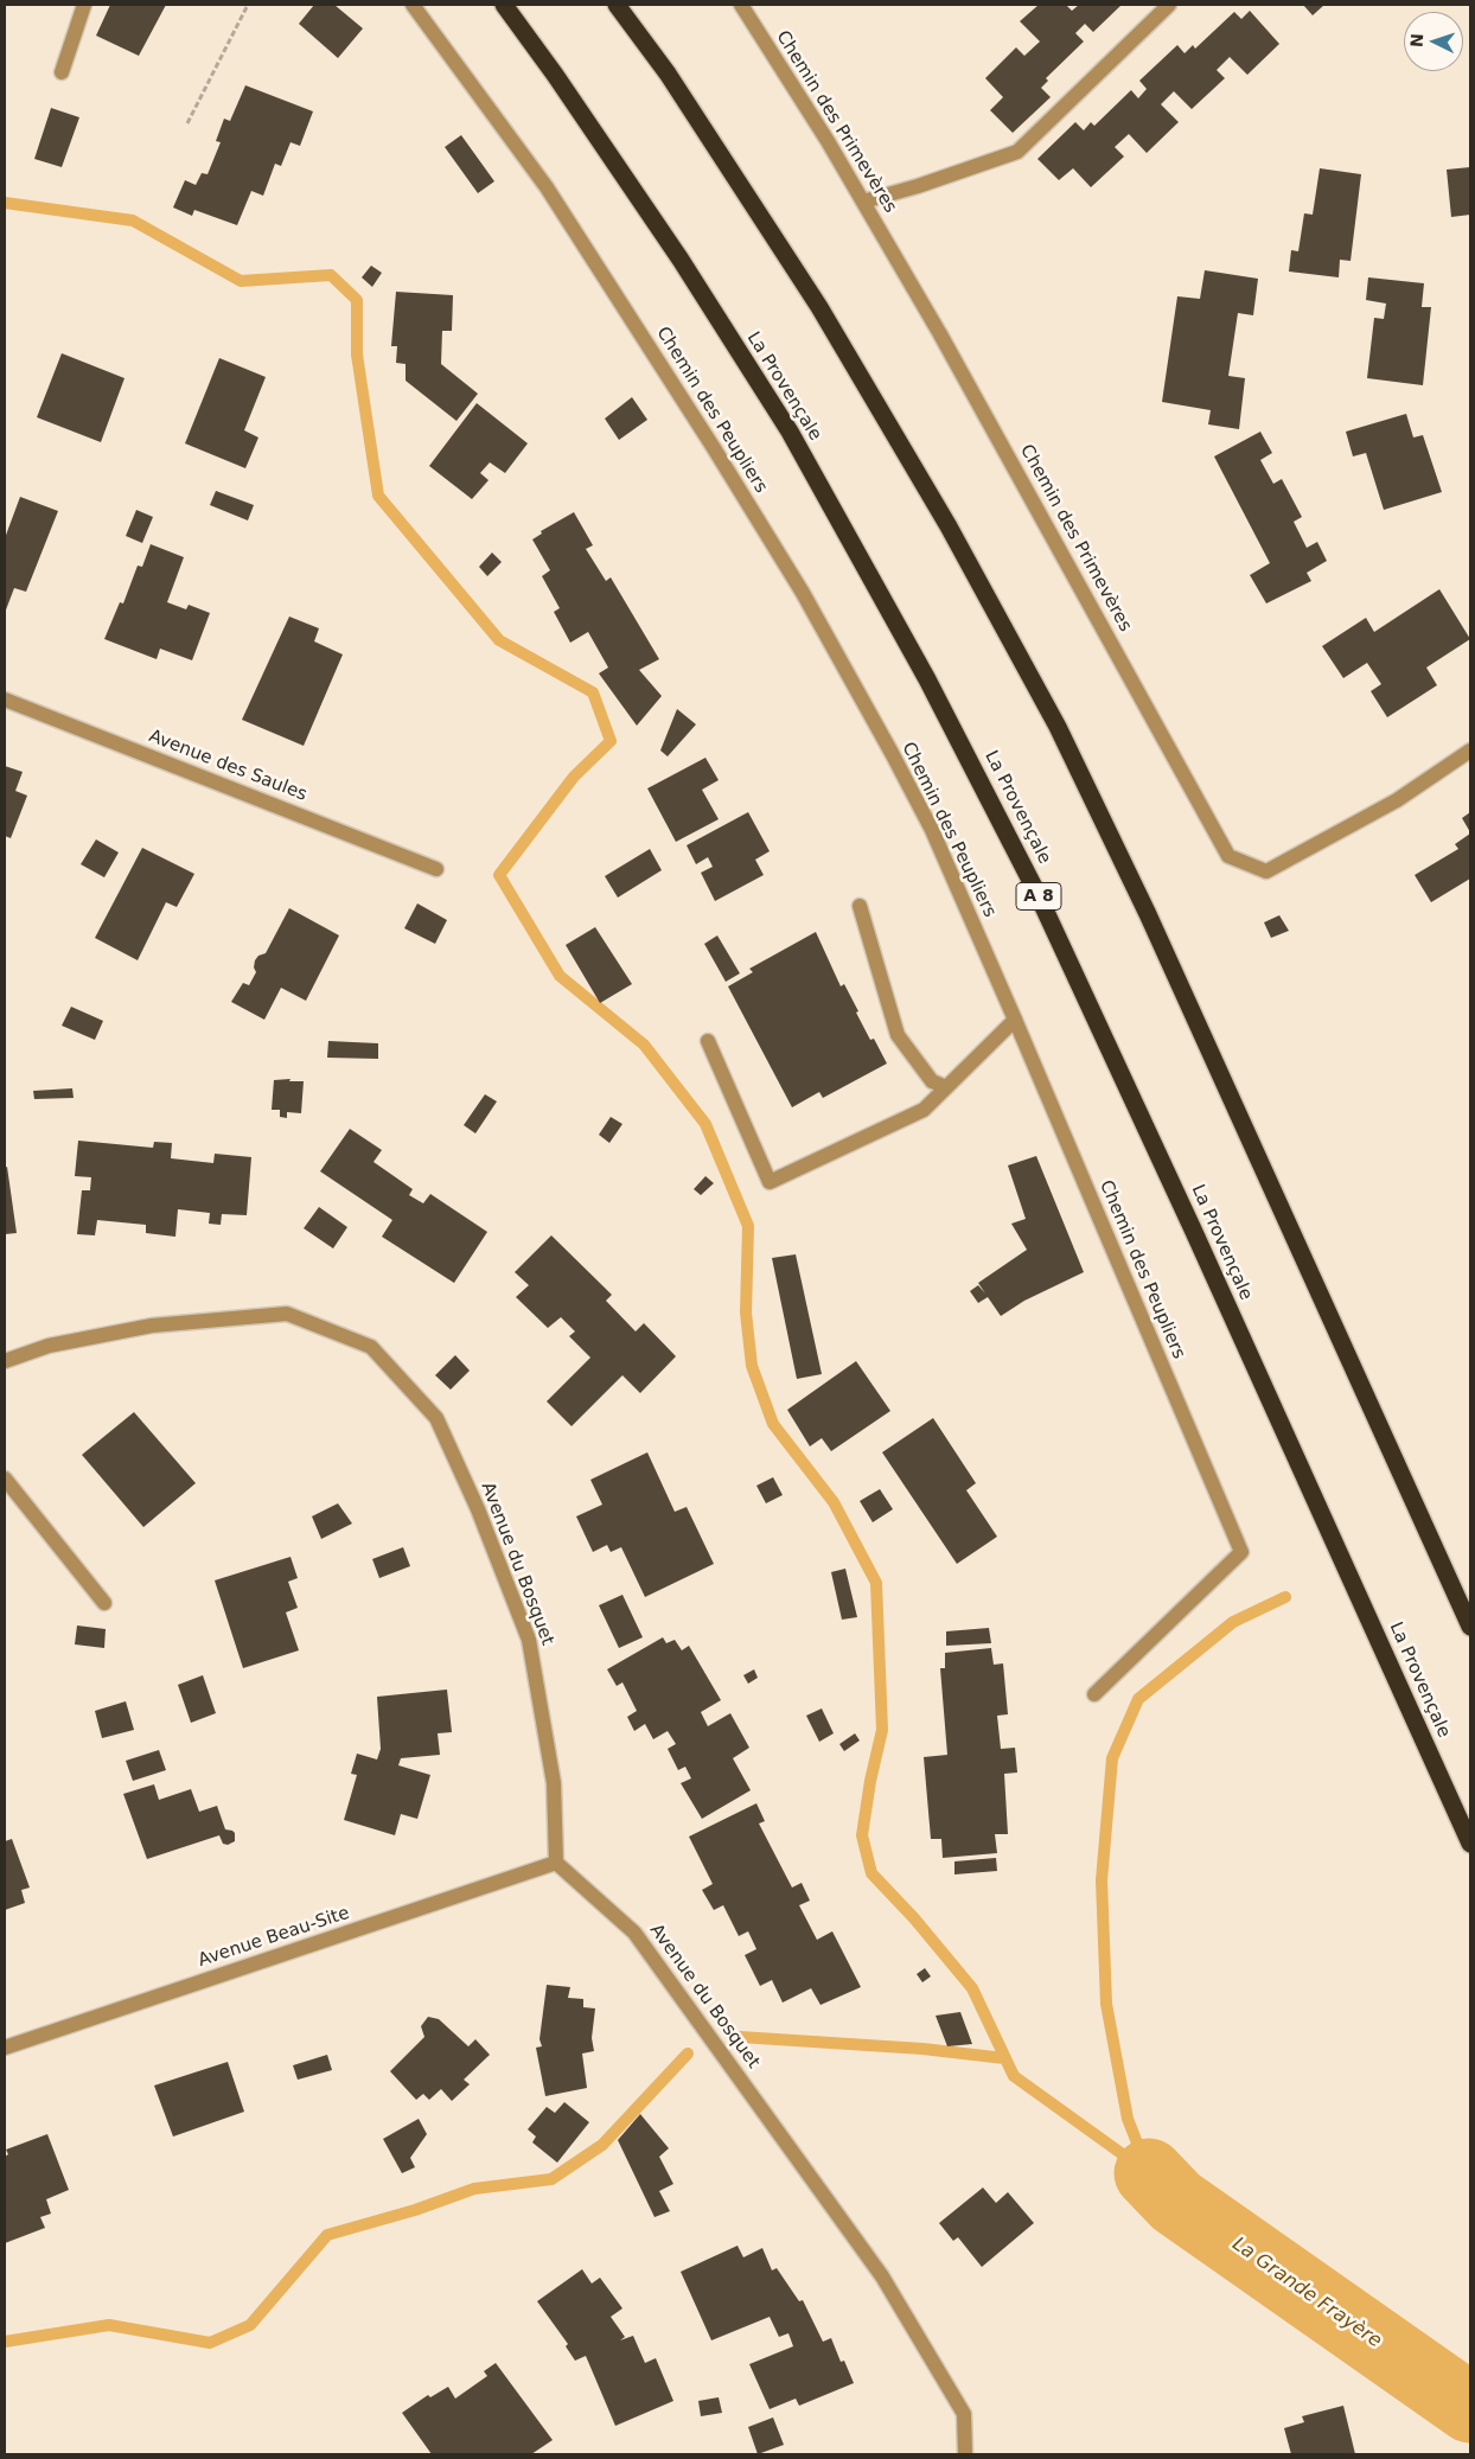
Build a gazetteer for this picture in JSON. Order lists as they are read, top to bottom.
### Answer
{
  "streets": {
    "highway": ["La Provençale", "A 8"],
    "street": [
      "Chemin des Primevères",
      "Chemin des Peupliers",
      "Avenue des Saules",
      "Avenue du Bosquet",
      "Avenue Beau-Site"
    ]
  },
  "crossings": [
    ["Avenue du Bosquet", "Avenue Beau-Site"]
  ],
  "water": ["La Grande Frayère"],
  "north": "left"
}
